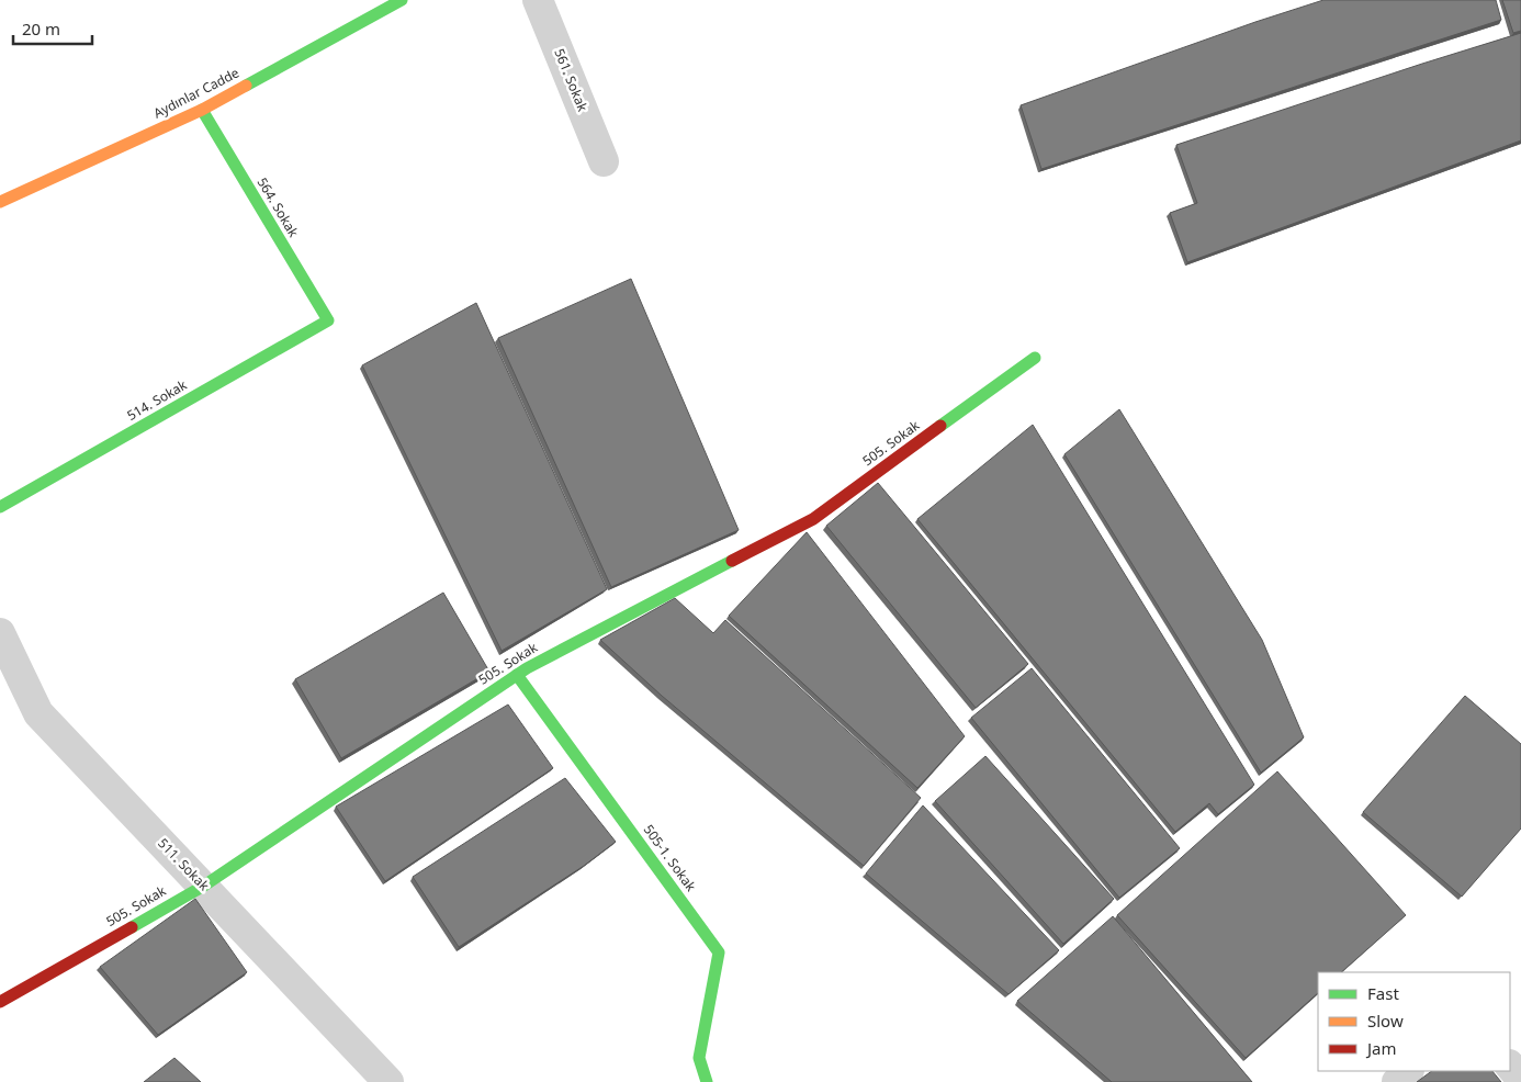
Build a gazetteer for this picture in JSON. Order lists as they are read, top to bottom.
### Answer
{
  "streets": {
    "street": [
      "561. Sokak",
      "Aydınlar Cadde",
      "564. Sokak",
      "514. Sokak",
      "505. Sokak",
      "505-1. Sokak",
      "511. Sokak"
    ]
  },
  "crossings": [
    ["Aydınlar Cadde", "564. Sokak"],
    ["564. Sokak", "514. Sokak"],
    ["505. Sokak", "505-1. Sokak"],
    ["505. Sokak", "511. Sokak"]
  ],
  "legend": ["Fast", "Slow", "Jam"],
  "scale_bar": "20 m"
}
